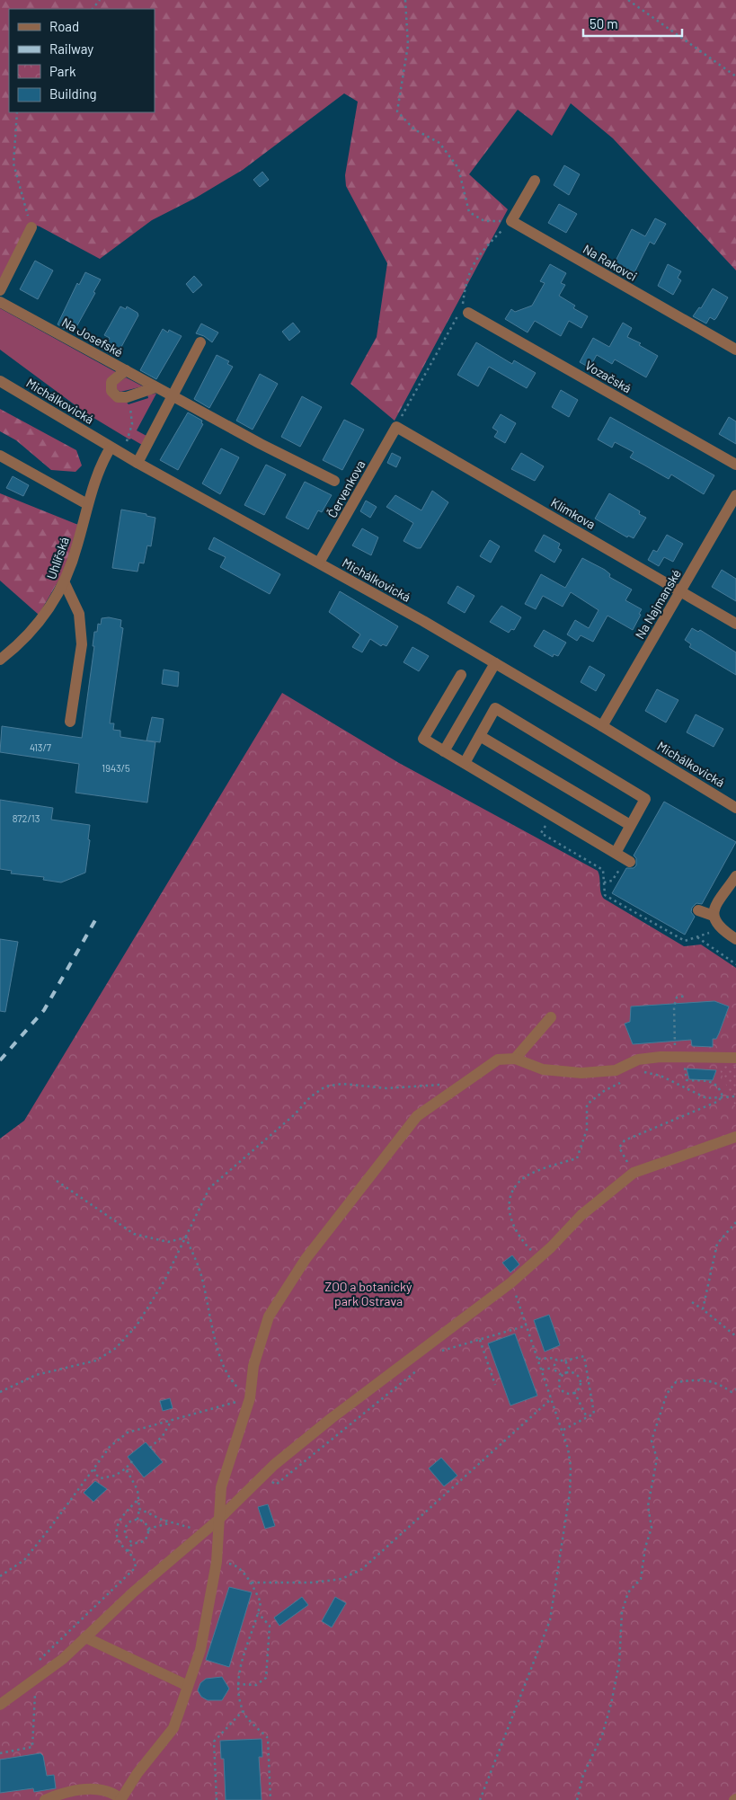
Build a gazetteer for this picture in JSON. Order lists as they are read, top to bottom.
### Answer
{
  "streets": {
    "street": [
      "Na Rakovci",
      "Na Josefské",
      "Vozačská",
      "Michálkovická",
      "Červenkova",
      "Klímkova",
      "Uhlířská",
      "Na Najmanské"
    ]
  },
  "crossings": [
    ["Michálkovická", "Červenkova"],
    ["Michálkovická", "Uhlířská"],
    ["Michálkovická", "Na Najmanské"],
    ["Červenkova", "Klímkova"],
    ["Klímkova", "Na Najmanské"]
  ],
  "parks": ["ZOO a botanický park Ostrava"],
  "house_numbers": ["413/7", "1943/5", "872/13"],
  "legend": [
    "Road",
    "Railway",
    "Park",
    "Building"
  ],
  "scale_bar": "50 m"
}
